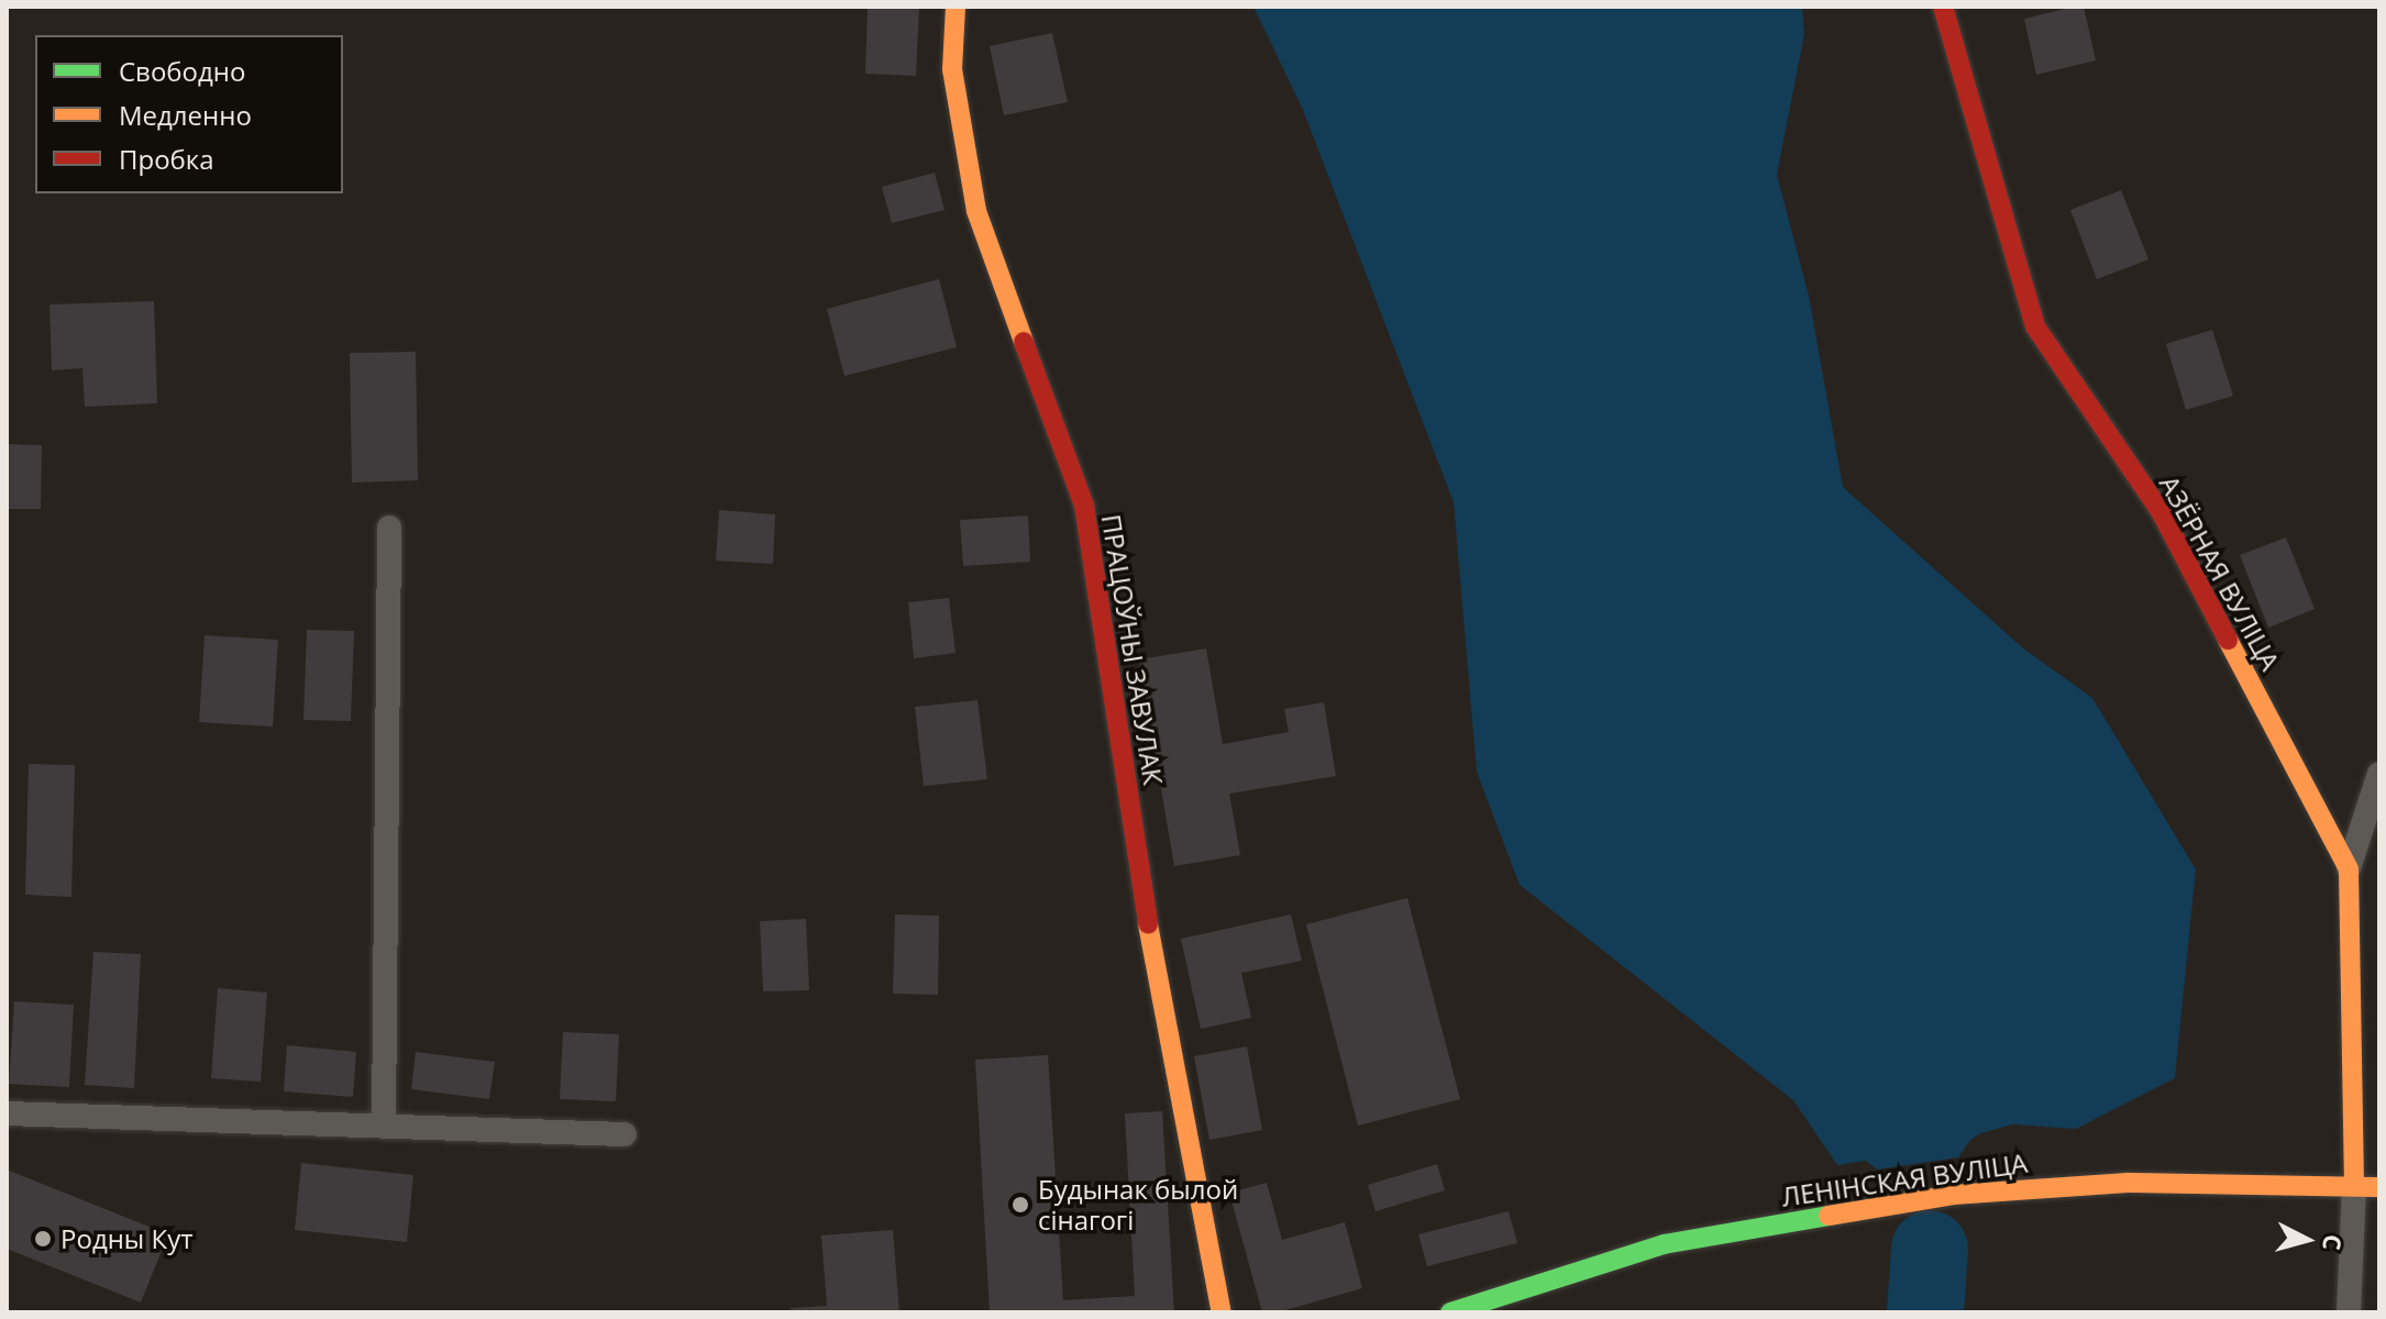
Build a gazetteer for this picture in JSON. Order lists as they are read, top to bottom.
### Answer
{
  "streets": {
    "street": ["АЗЁРНАЯ ВУЛІЦА", "ПРАЦОЎНЫ ЗАВУЛАК", "ЛЕНІНСКАЯ ВУЛІЦА"]
  },
  "crossings": [
    ["АЗЁРНАЯ ВУЛІЦА", "ЛЕНІНСКАЯ ВУЛІЦА"]
  ],
  "places": ["Будынак былой сінагогі", "Родны Кут"],
  "legend": ["Свободно", "Медленно", "Пробка"],
  "north": "right"
}
